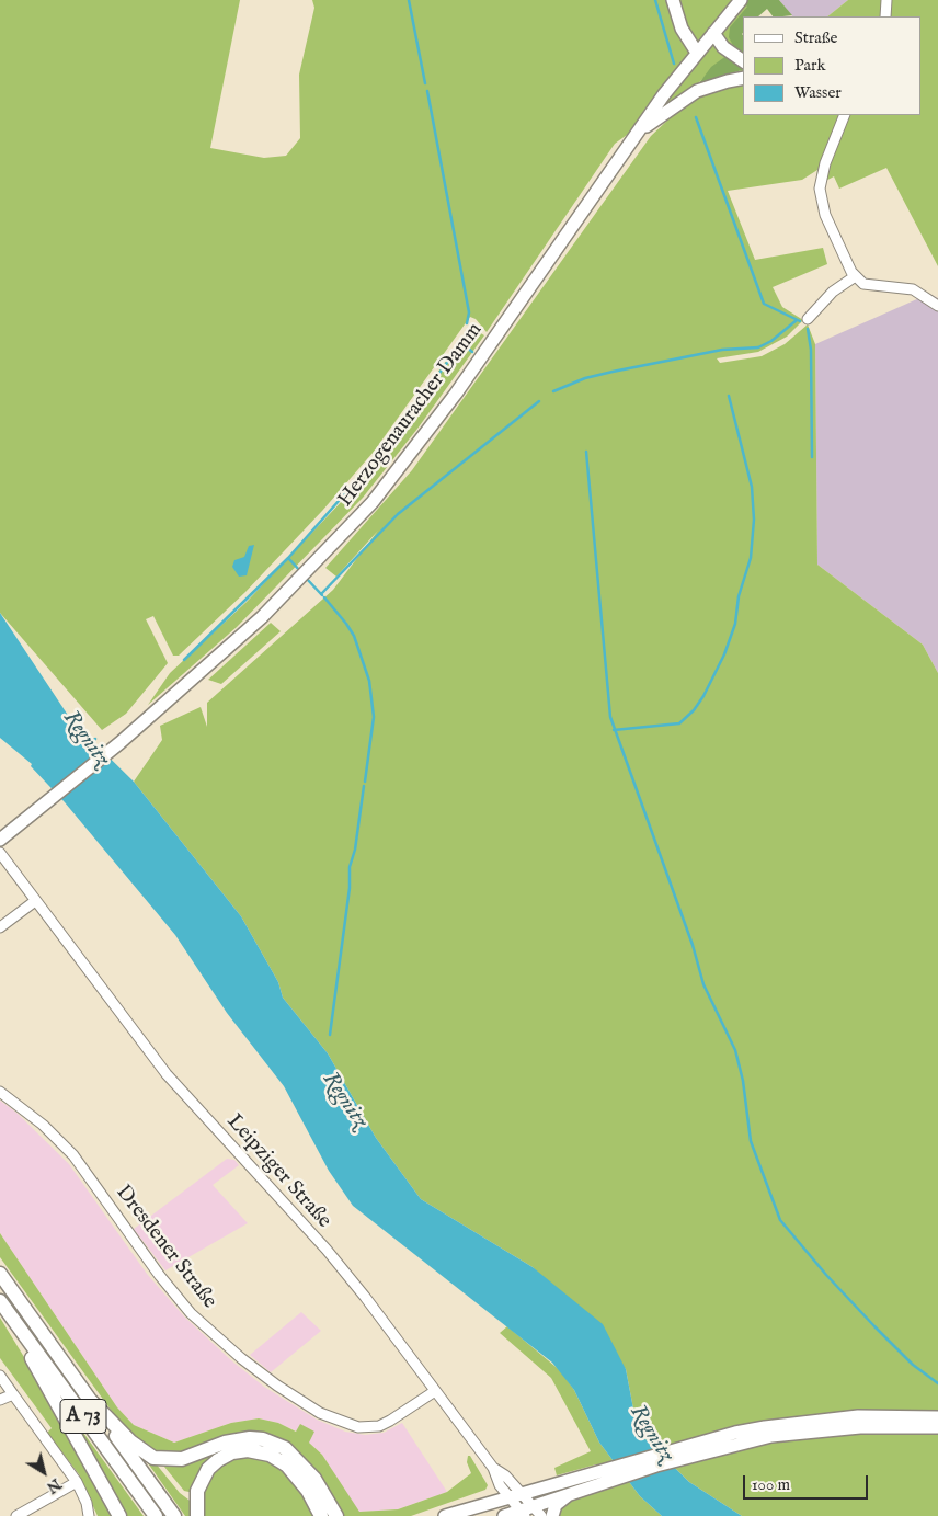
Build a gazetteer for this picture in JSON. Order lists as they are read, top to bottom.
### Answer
{
  "streets": {
    "highway": ["A 73"],
    "main road": ["Herzogenauracher Damm"],
    "street": ["Leipziger Straße", "Dresdener Straße"]
  },
  "crossings": [
    ["Leipziger Straße", "Dresdener Straße"]
  ],
  "water": ["Regnitz"],
  "legend": ["Straße", "Park", "Wasser"],
  "scale_bar": "100 m",
  "north": "bottom right"
}
